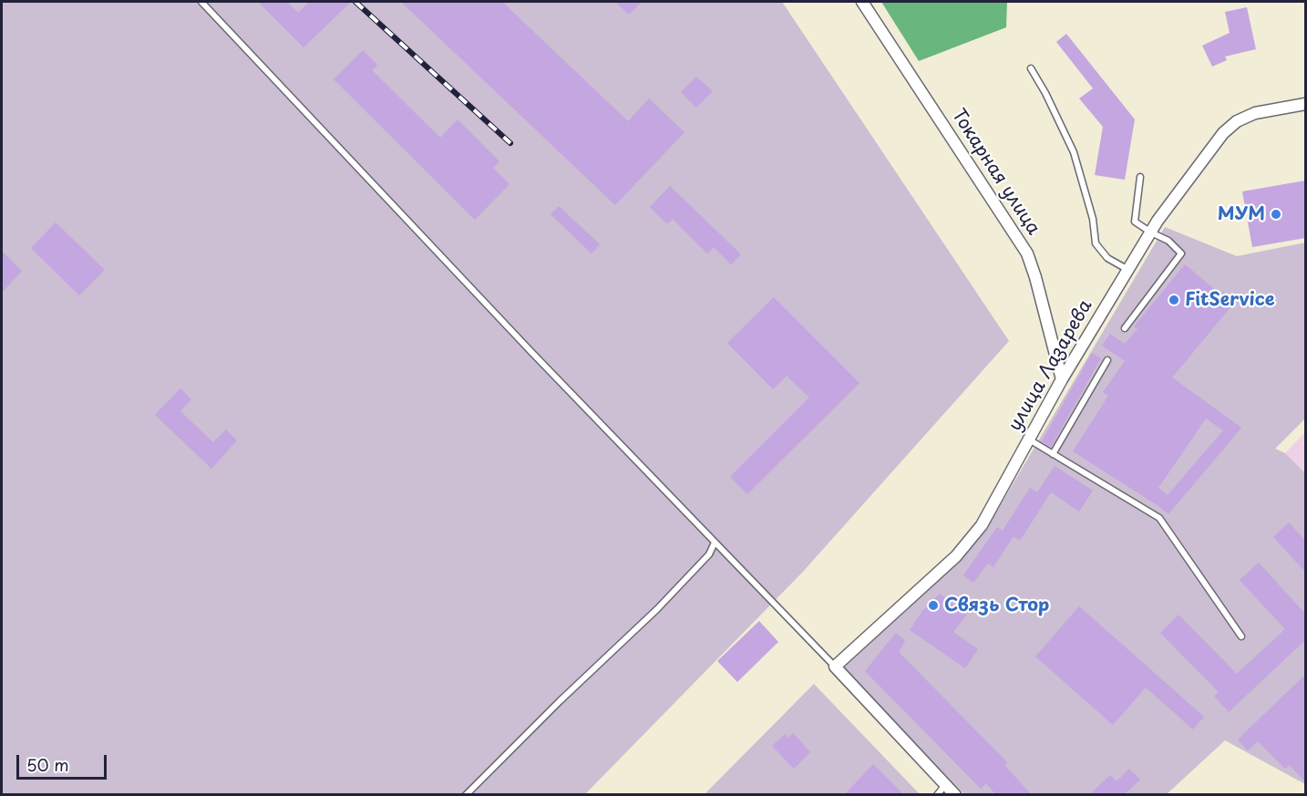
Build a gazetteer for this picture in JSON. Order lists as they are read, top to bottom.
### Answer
{
  "streets": {
    "street": ["Токарная улица", "улица Лазарева"]
  },
  "crossings": [
    ["Токарная улица", "улица Лазарева"]
  ],
  "places": ["МУМ", "FitService", "Связь Стор"],
  "scale_bar": "50 m"
}
